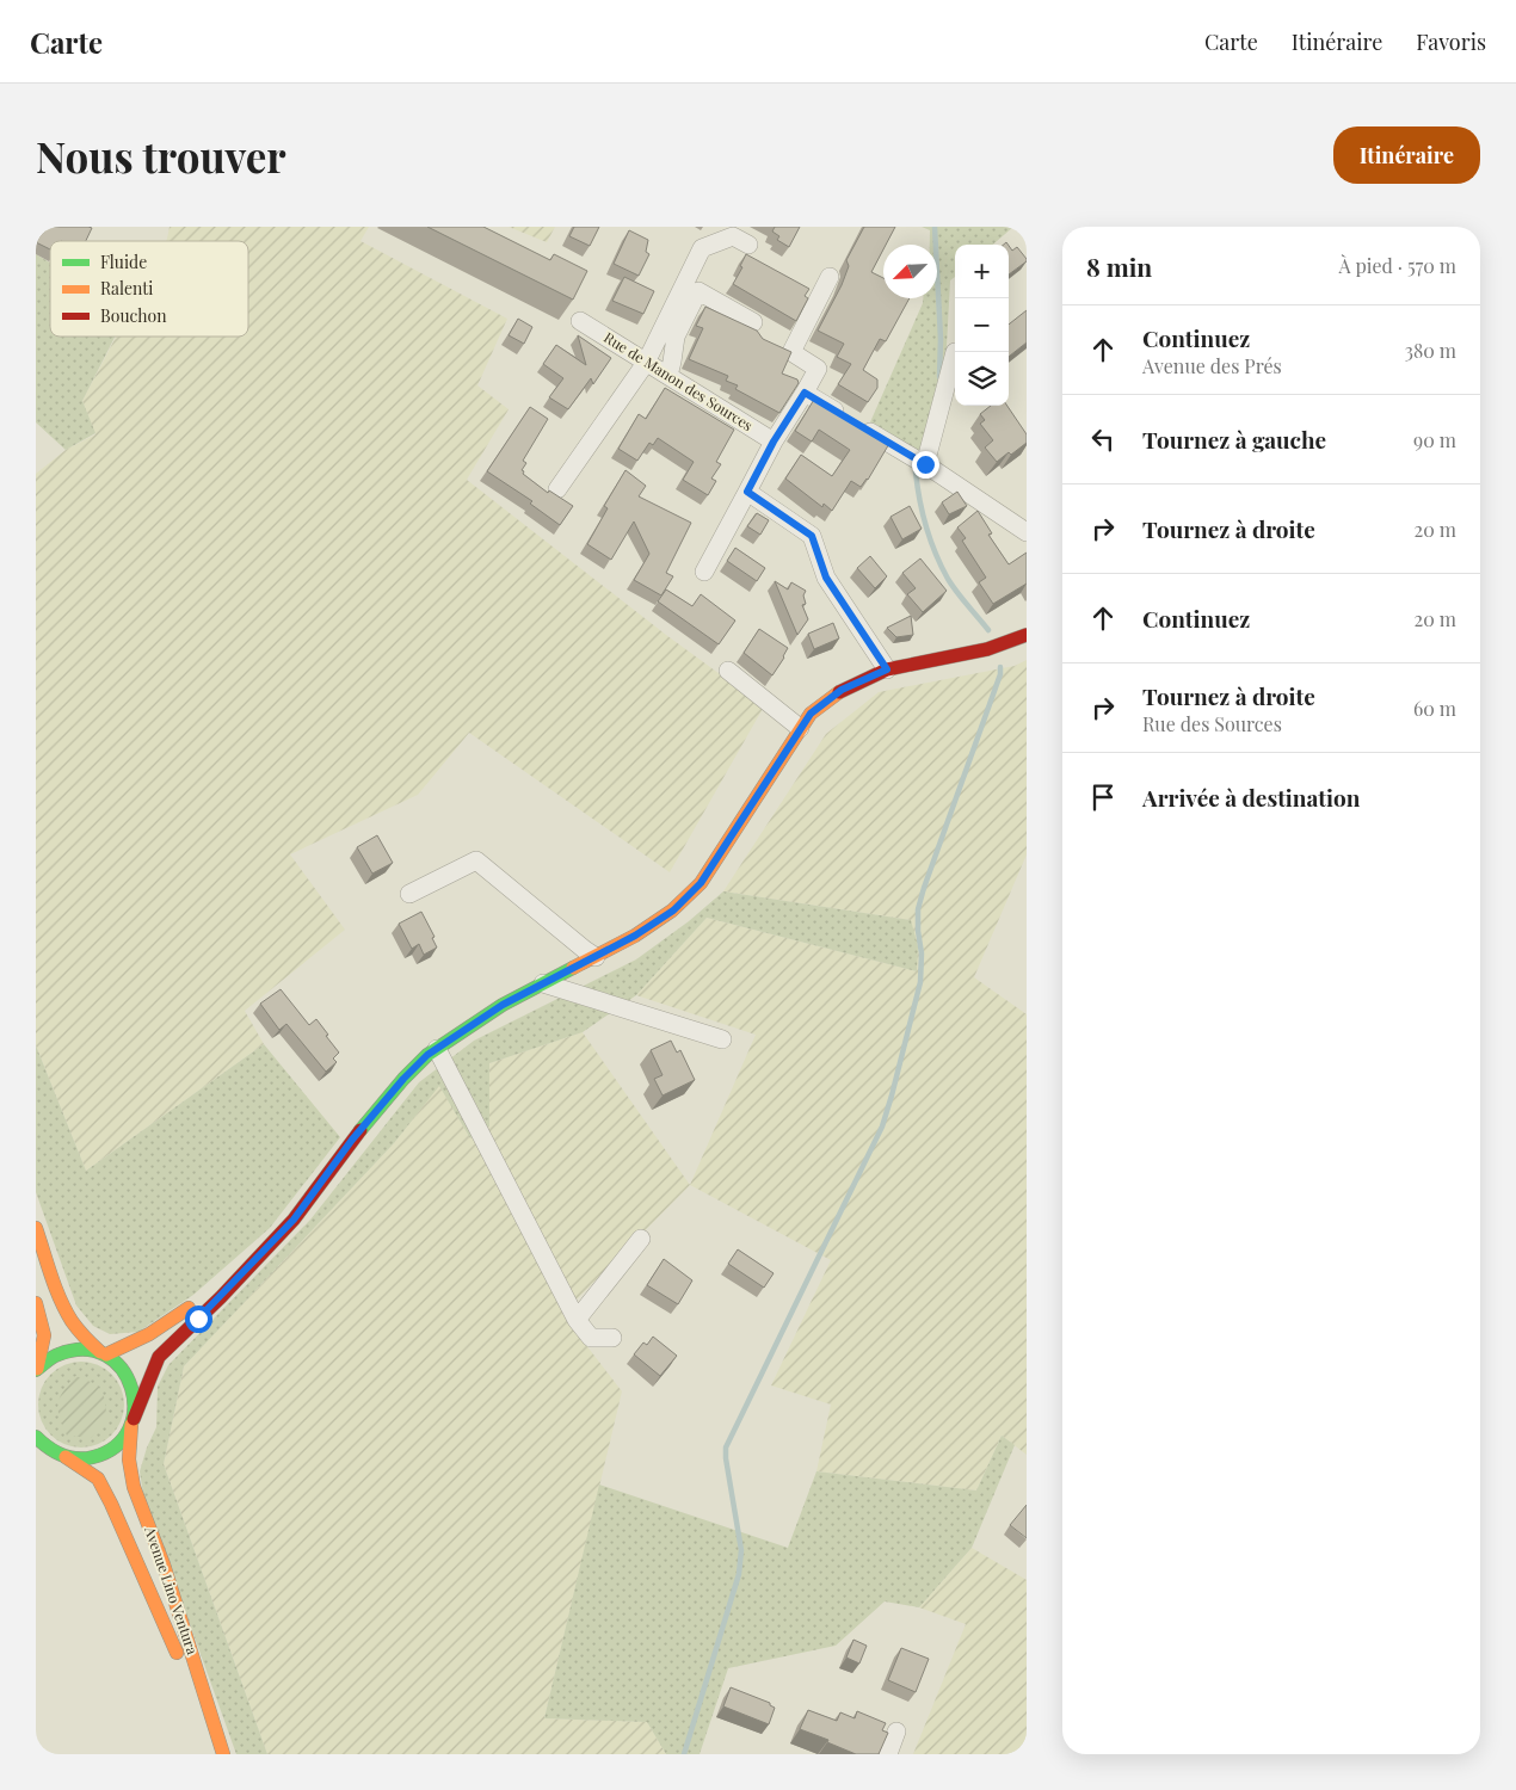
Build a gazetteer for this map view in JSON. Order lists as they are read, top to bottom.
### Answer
{
  "streets": {
    "street": ["Rue de Manon des Sources", "Avenue Lino Ventura"]
  },
  "legend": ["Fluide", "Ralenti", "Bouchon"],
  "north": "bottom left",
  "page": {
    "header": "Carte",
    "nav": ["Carte", "Itinéraire", "Favoris"],
    "buttons": "Itinéraire",
    "title": "Nous trouver",
    "heading": ["8 min", "À pied · 570 m"],
    "map_buttons": ["+", "−"],
    "list": [
      ["Continuez", "Avenue des Prés", "380 m"],
      ["Tournez à gauche", "90 m"],
      ["Tournez à droite", "20 m"],
      ["Continuez", "20 m"],
      ["Tournez à droite", "Rue des Sources", "60 m"],
      "Arrivée à destination"
    ]
  }
}
